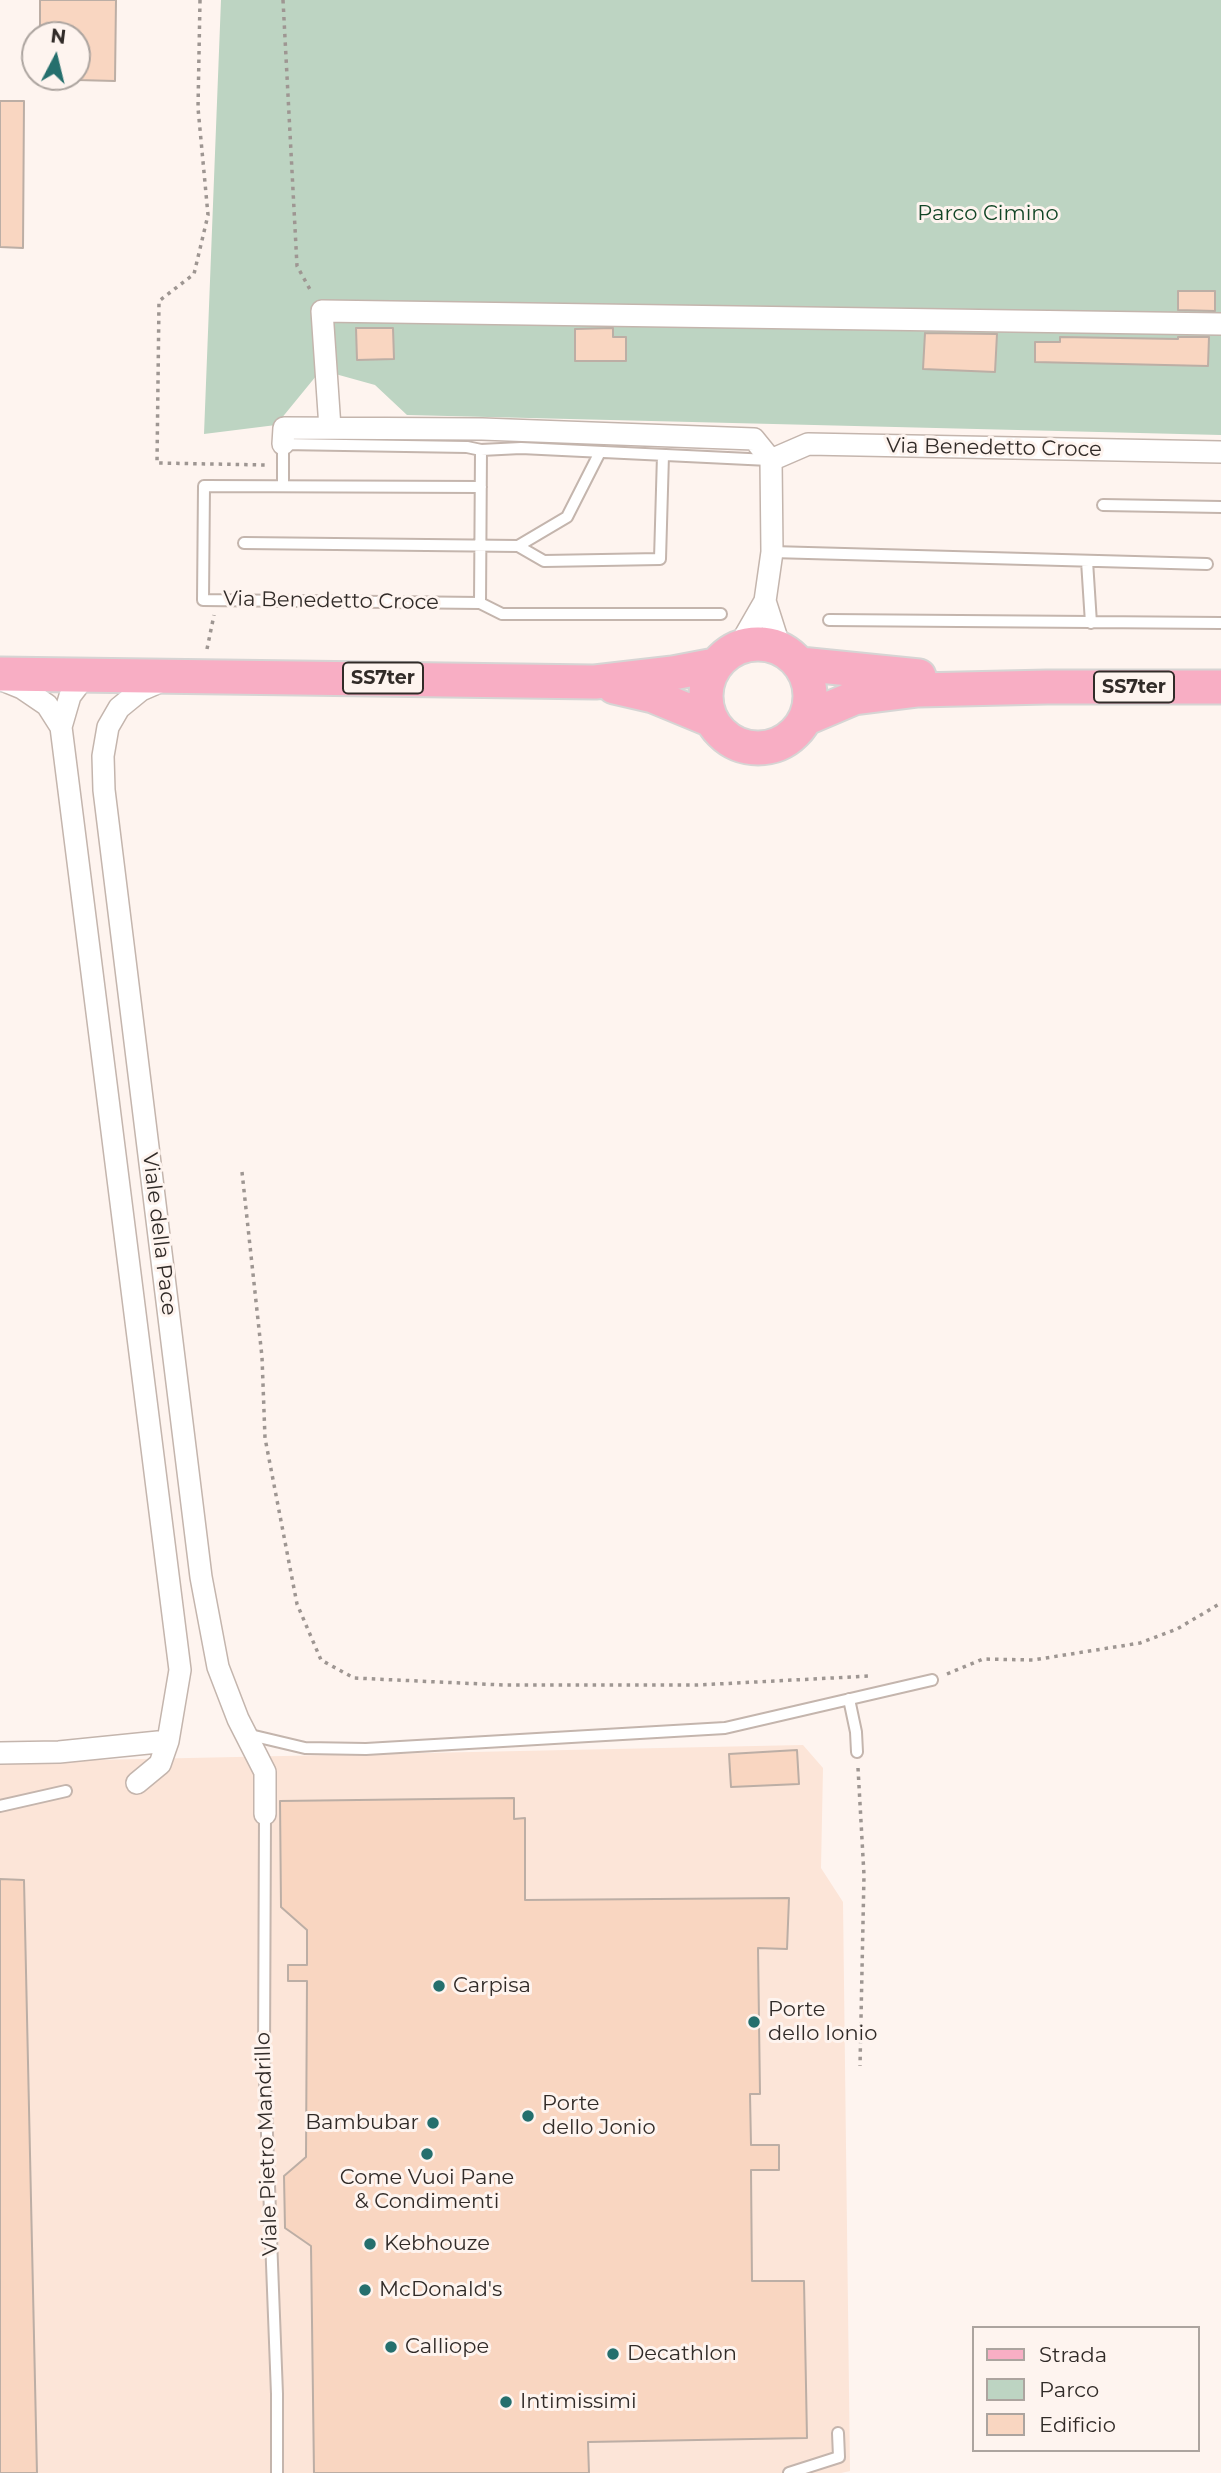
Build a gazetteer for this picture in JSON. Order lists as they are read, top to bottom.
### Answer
{
  "streets": {
    "main road": ["SS7ter"],
    "street": ["Via Benedetto Croce", "Viale della Pace"],
    "lane": ["Viale Pietro Mandrillo"]
  },
  "crossings": [
    ["SS7ter", "Viale della Pace"],
    ["Viale della Pace", "Viale Pietro Mandrillo"]
  ],
  "parks": ["Parco Cimino"],
  "places": [
    "Carpisa",
    "Porte dello Ionio",
    "Porte dello Jonio",
    "Bambubar",
    "Come Vuoi Pane & Condimenti",
    "Kebhouze",
    "McDonald's",
    "Calliope",
    "Decathlon",
    "Intimissimi"
  ],
  "legend": ["Strada", "Parco", "Edificio"],
  "north": "top"
}
